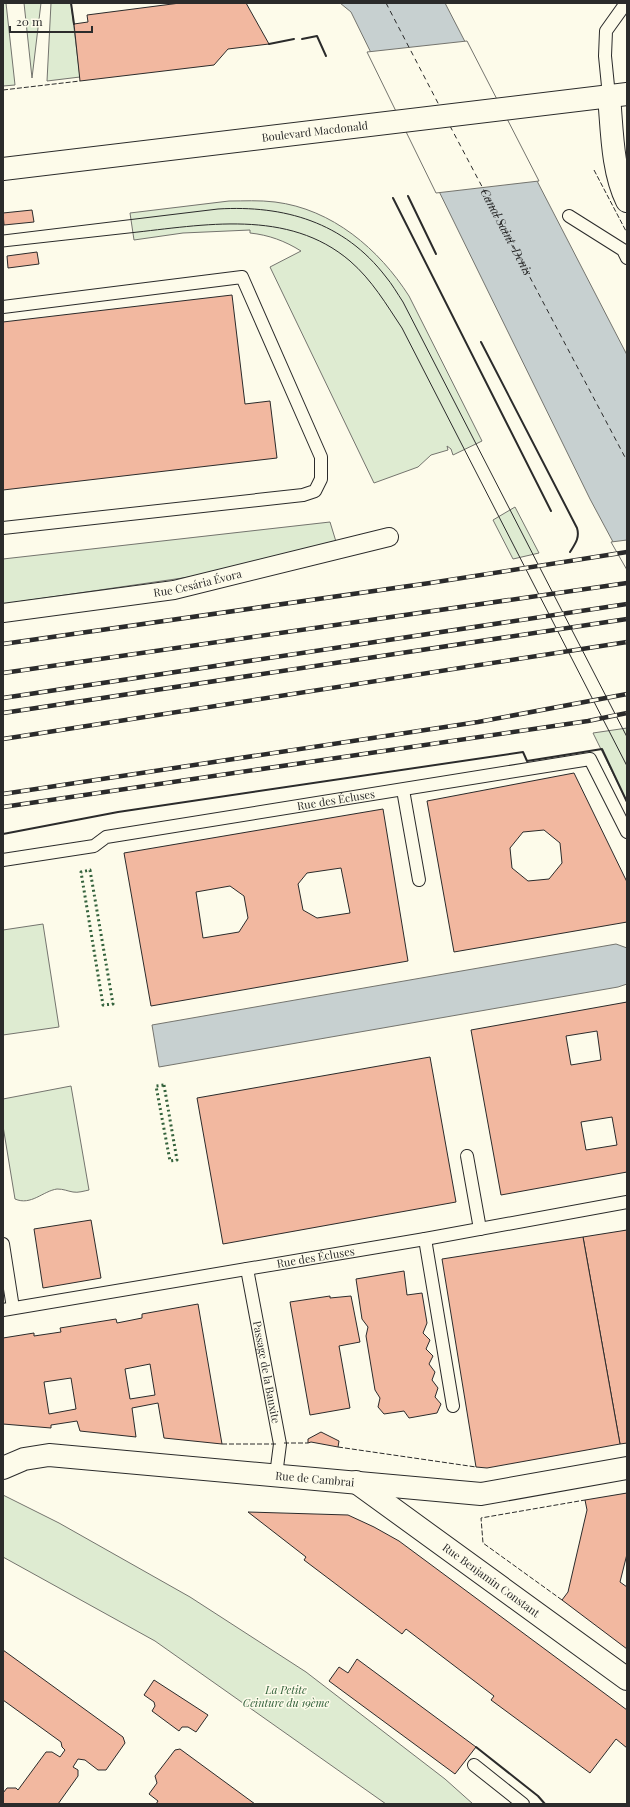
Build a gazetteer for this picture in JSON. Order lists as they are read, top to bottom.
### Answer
{
  "streets": {
    "street": [
      "Boulevard Macdonald",
      "Rue Cesária Évora",
      "Rue de Cambrai",
      "Rue Benjamin Constant"
    ],
    "lane": ["Rue des Écluses", "Passage de la Bauxite"]
  },
  "crossings": [
    ["Rue des Écluses", "Passage de la Bauxite"],
    ["Passage de la Bauxite", "Rue de Cambrai"],
    ["Rue de Cambrai", "Rue Benjamin Constant"]
  ],
  "water": ["Canal Saint-Denis"],
  "parks": ["La Petite Ceinture du 19ème"],
  "scale_bar": "20 m"
}
